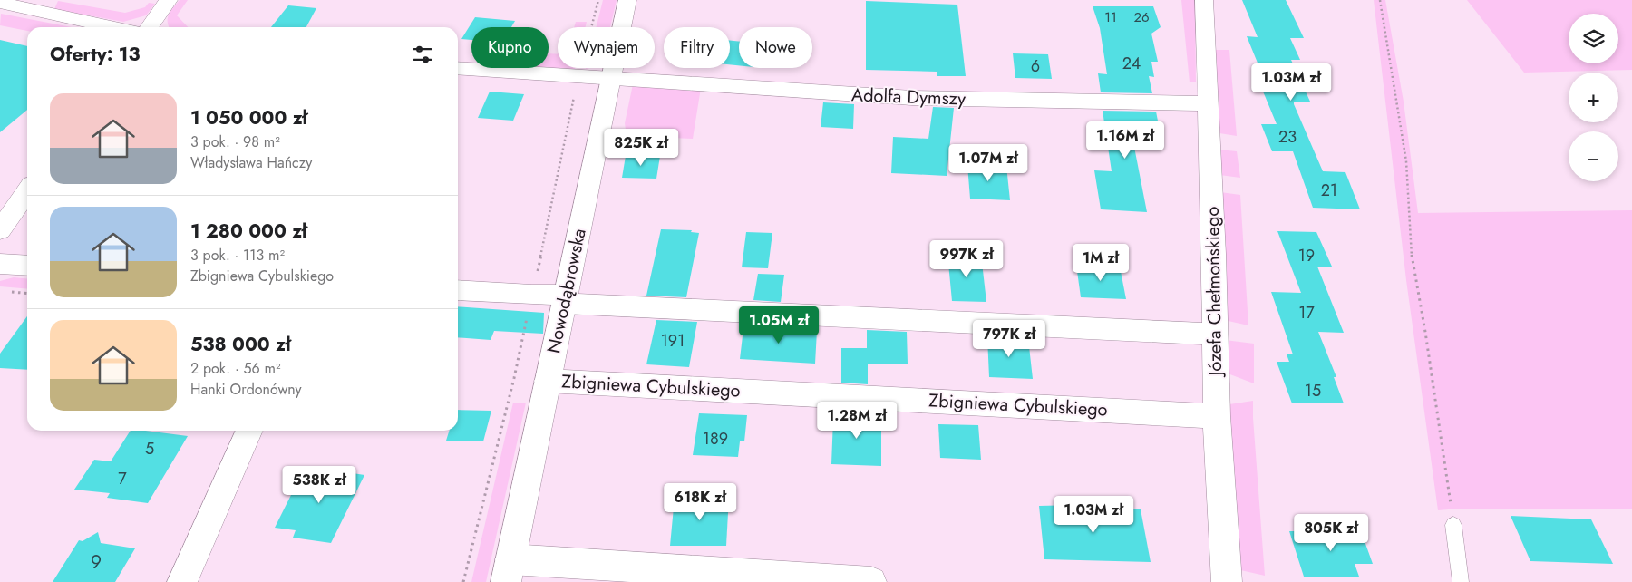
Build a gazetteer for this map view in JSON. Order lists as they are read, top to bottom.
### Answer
{
  "streets": {
    "street": [
      "Adolfa Dymszy",
      "Nowodąbrowska",
      "Józefa Chełmońskiego",
      "Zbigniewa Cybulskiego"
    ]
  },
  "crossings": [
    ["Adolfa Dymszy", "Nowodąbrowska"],
    ["Adolfa Dymszy", "Józefa Chełmońskiego"],
    ["Nowodąbrowska", "Zbigniewa Cybulskiego"],
    ["Józefa Chełmońskiego", "Zbigniewa Cybulskiego"]
  ],
  "house_numbers": [
    "11",
    "26",
    "24",
    "6",
    "23",
    "21",
    "19",
    "17",
    "191",
    "15",
    "189",
    "5",
    "7",
    "9"
  ],
  "page": {
    "map_buttons": ["+", "−"],
    "chip": [
      "Kupno",
      "Wynajem",
      "Filtry",
      "Nowe"
    ],
    "heading": "Oferty: 13",
    "price": [
      "1.03M zł",
      "1.16M zł",
      "825K zł",
      "1.07M zł",
      "997K zł",
      "1M zł",
      "1.05M zł",
      "797K zł",
      "1.28M zł",
      "538K zł",
      "618K zł",
      "1.03M zł",
      "805K zł"
    ],
    "list": [
      {
        "name": "1 050 000 zł",
        "note": "3 pok. · 98 m² · Władysława Hańczy"
      },
      {
        "name": "1 280 000 zł",
        "note": "3 pok. · 113 m² · Zbigniewa Cybulskiego"
      },
      {
        "name": "538 000 zł",
        "note": "2 pok. · 56 m² · Hanki Ordonówny"
      }
    ]
  }
}
